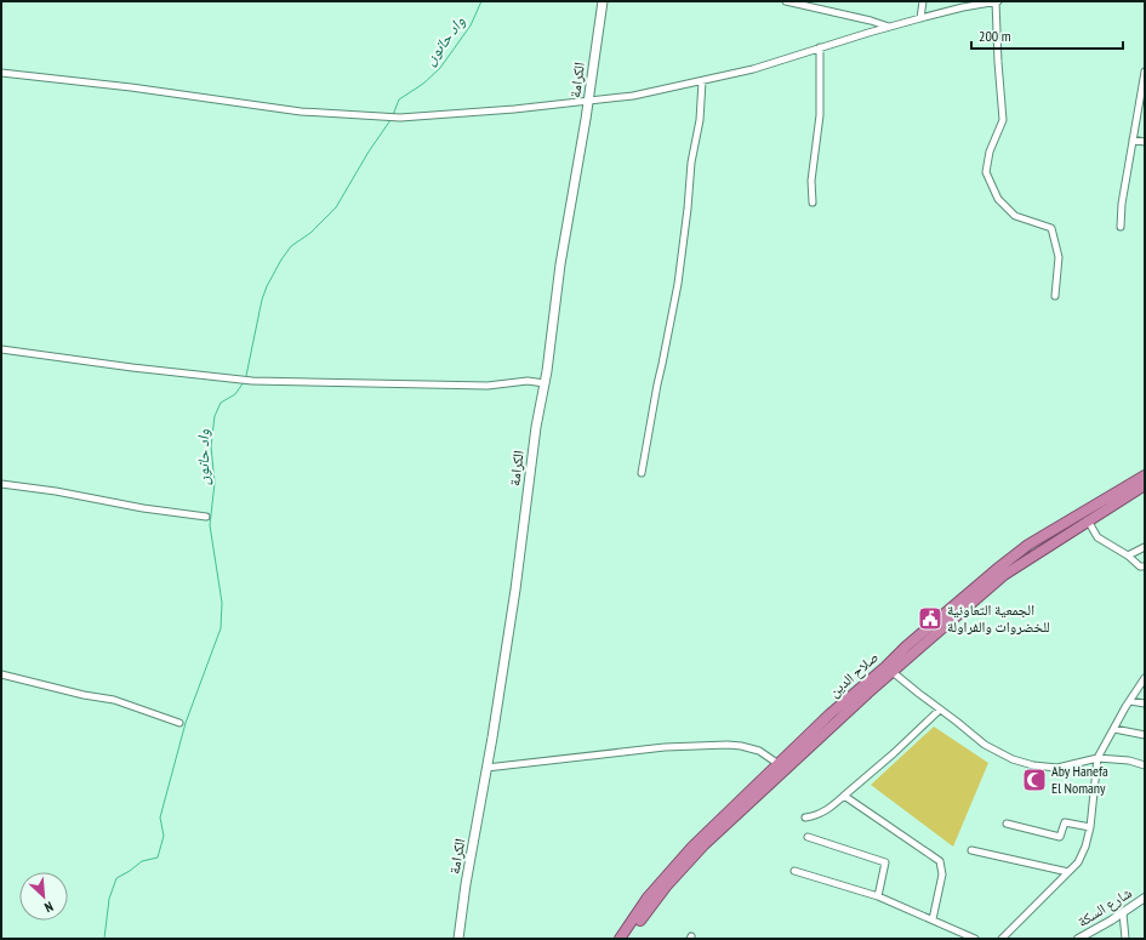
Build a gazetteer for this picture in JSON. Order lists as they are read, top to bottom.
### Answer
{
  "streets": {
    "highway": ["صلاح الدين"],
    "main road": ["الكرامة"],
    "street": ["شارع السكة"]
  },
  "water": ["واد حانون"],
  "places": {
    "public building": ["الجمعية التعاونية للخضروات والفراولة"],
    "mosque": ["Aby Hanefa El Nomany"]
  },
  "scale_bar": "200 m",
  "north": "bottom right"
}
